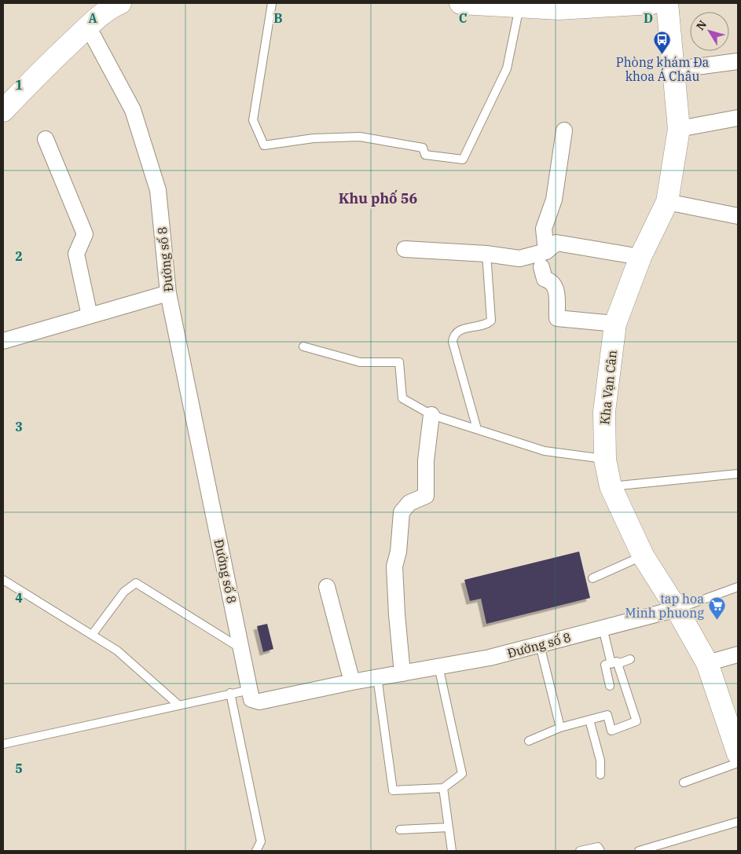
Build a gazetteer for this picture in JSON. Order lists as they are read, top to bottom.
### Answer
{
  "streets": {
    "main road": ["Kha Vạn Cân"],
    "street": ["Đường số 8"]
  },
  "crossings": [
    ["Đường số 8", "Kha Vạn Cân"]
  ],
  "districts": ["Khu phố 56"],
  "places": {
    "bus stop": ["Phòng khám Đa khoa Á Châu"],
    "supermarket": ["tap hoa Minh phuong"]
  },
  "north": "top left",
  "grid": {
    "columns": [
      "A",
      "B",
      "C",
      "D"
    ],
    "rows": [
      "1",
      "2",
      "3",
      "4",
      "5"
    ]
  }
}
